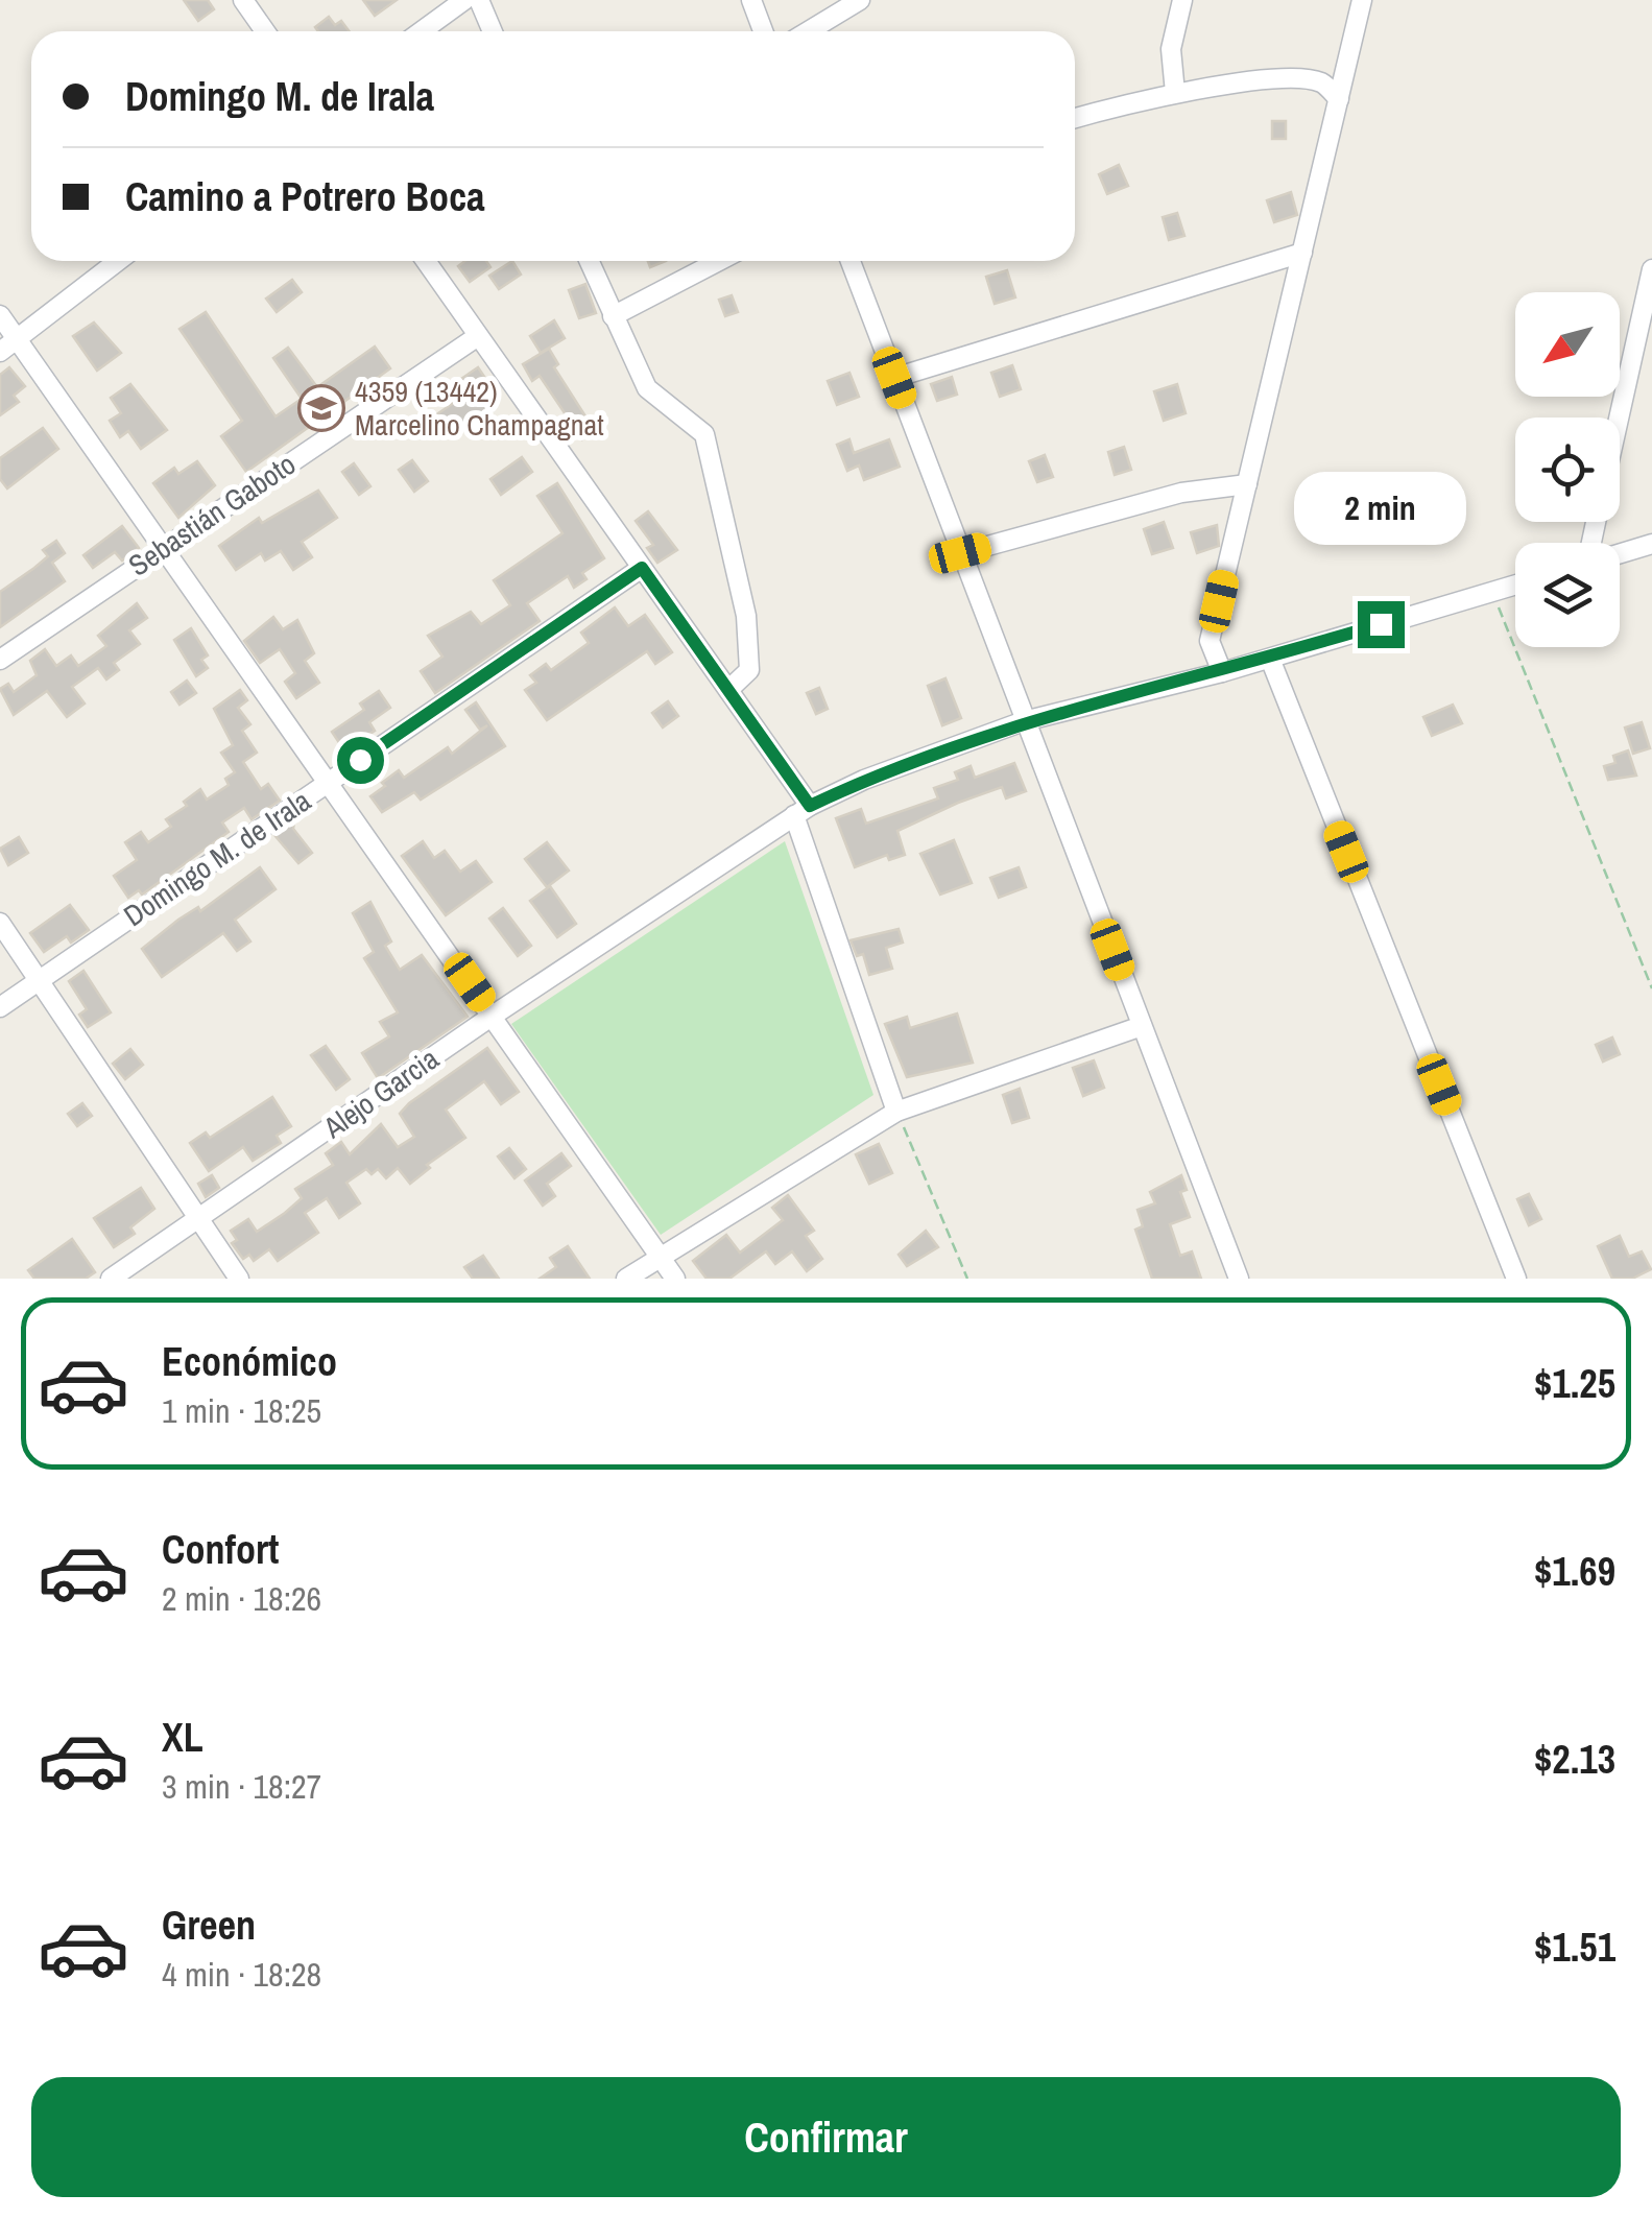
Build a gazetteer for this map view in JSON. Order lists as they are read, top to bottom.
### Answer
{
  "streets": {
    "street": ["Sebastián Gaboto", "Domingo M. de Irala", "Alejo Garcia"]
  },
  "places": {
    "school or university": ["4359 (13442) Marcelino Champagnat"]
  },
  "north": "bottom left",
  "page": {
    "banner": ["Domingo M. de Irala", "Camino a Potrero Boca"],
    "bubble": "2 min",
    "list": [
      {
        "name": "Económico",
        "note": "1 min · 18:25",
        "value": "$1.25"
      },
      {
        "name": "Confort",
        "note": "2 min · 18:26",
        "value": "$1.69"
      },
      {
        "name": "XL",
        "note": "3 min · 18:27",
        "value": "$2.13"
      },
      {
        "name": "Green",
        "note": "4 min · 18:28",
        "value": "$1.51"
      }
    ],
    "buttons": "Confirmar"
  }
}
